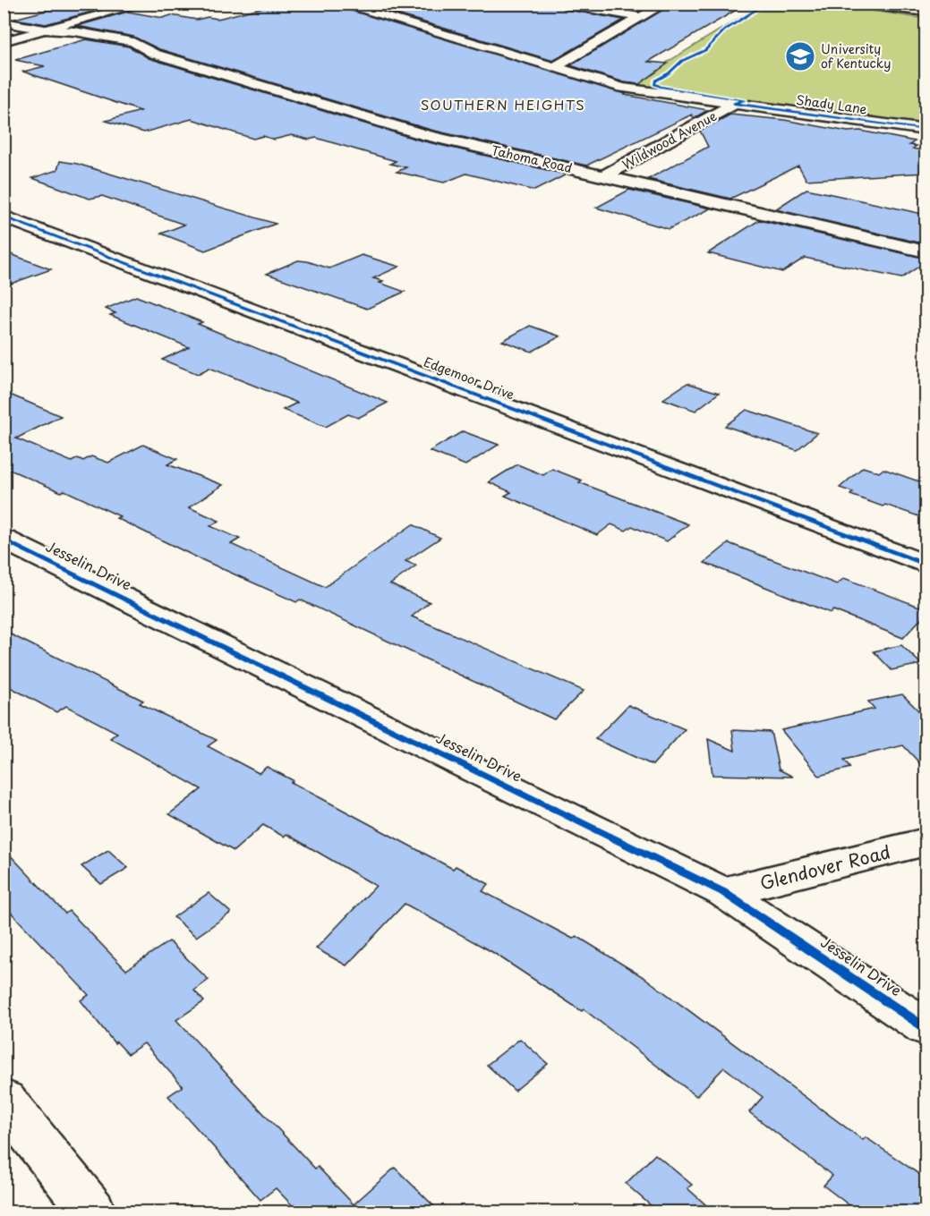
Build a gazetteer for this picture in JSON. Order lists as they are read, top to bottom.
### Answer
{
  "streets": {
    "street": [
      "Shady Lane",
      "Wildwood Avenue",
      "Tahoma Road",
      "Edgemoor Drive",
      "Jesselin Drive",
      "Glendover Road"
    ]
  },
  "crossings": [
    ["Shady Lane", "Wildwood Avenue"],
    ["Wildwood Avenue", "Tahoma Road"],
    ["Jesselin Drive", "Glendover Road"]
  ],
  "districts": ["SOUTHERN HEIGHTS"],
  "places": {
    "school or university": ["University of Kentucky"]
  }
}
